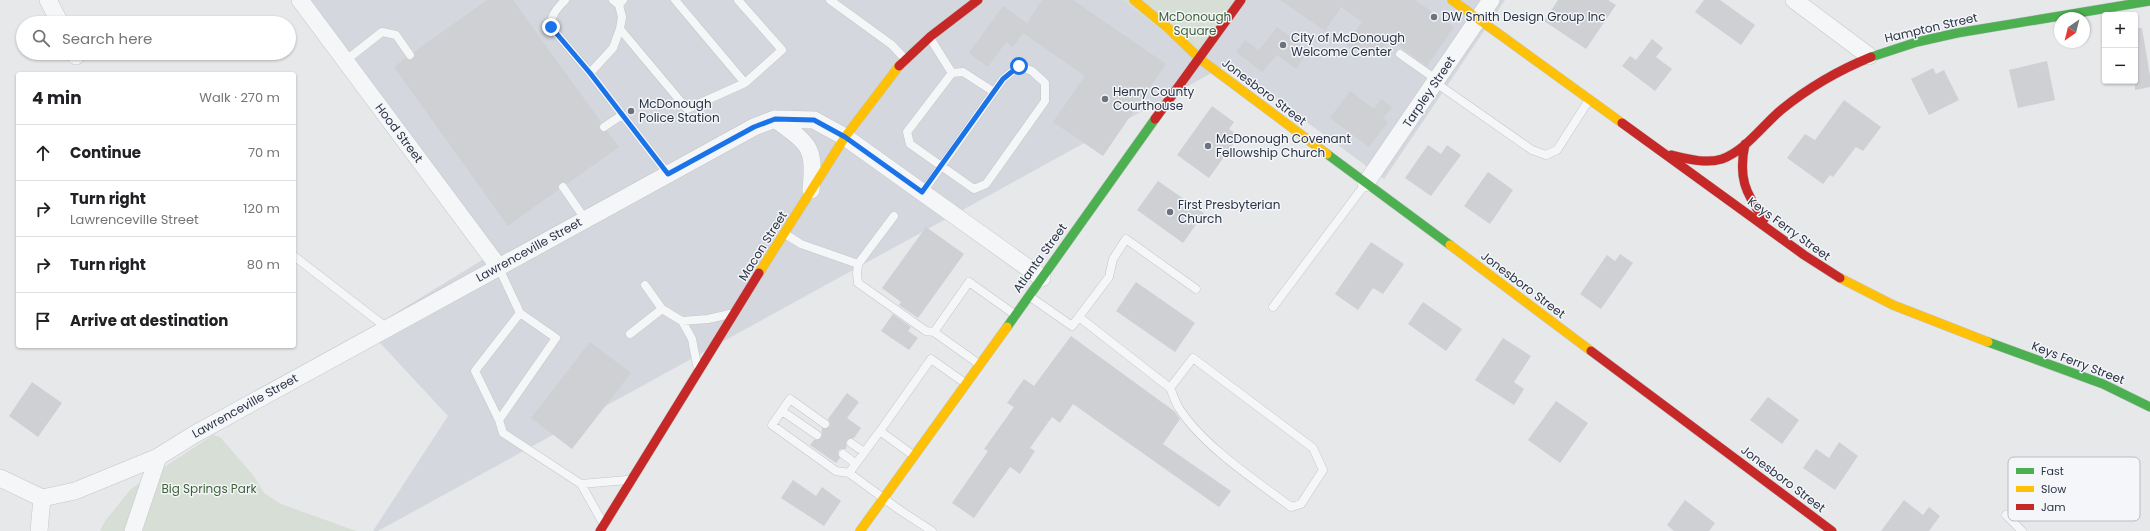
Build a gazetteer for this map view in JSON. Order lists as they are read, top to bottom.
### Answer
{
  "streets": {
    "main road": [
      "Hampton Street",
      "Jonesboro Street",
      "Keys Ferry Street",
      "Macon Street",
      "Atlanta Street"
    ],
    "street": ["Tarpley Street", "Hood Street", "Lawrenceville Street"]
  },
  "crossings": [
    ["Hampton Street", "Keys Ferry Street"],
    ["Jonesboro Street", "Tarpley Street"],
    ["Jonesboro Street", "Atlanta Street"],
    ["Tarpley Street", "Keys Ferry Street"],
    ["Hood Street", "Lawrenceville Street"],
    ["Macon Street", "Lawrenceville Street"],
    ["Lawrenceville Street", "Atlanta Street"]
  ],
  "parks": ["McDonough Square", "Big Springs Park"],
  "places": [
    "DW Smith Design Group Inc",
    "City of McDonough Welcome Center",
    "Henry County Courthouse",
    "McDonough Police Station",
    "McDonough Covenant Fellowship Church",
    "First Presbyterian Church"
  ],
  "legend": ["Fast", "Slow", "Jam"],
  "north": "bottom left",
  "page": {
    "map_buttons": ["+", "−"],
    "search": "Search here",
    "heading": ["4 min", "Walk · 270 m"],
    "list": [
      ["Continue", "70 m"],
      ["Turn right", "Lawrenceville Street", "120 m"],
      ["Turn right", "80 m"],
      "Arrive at destination"
    ]
  }
}
